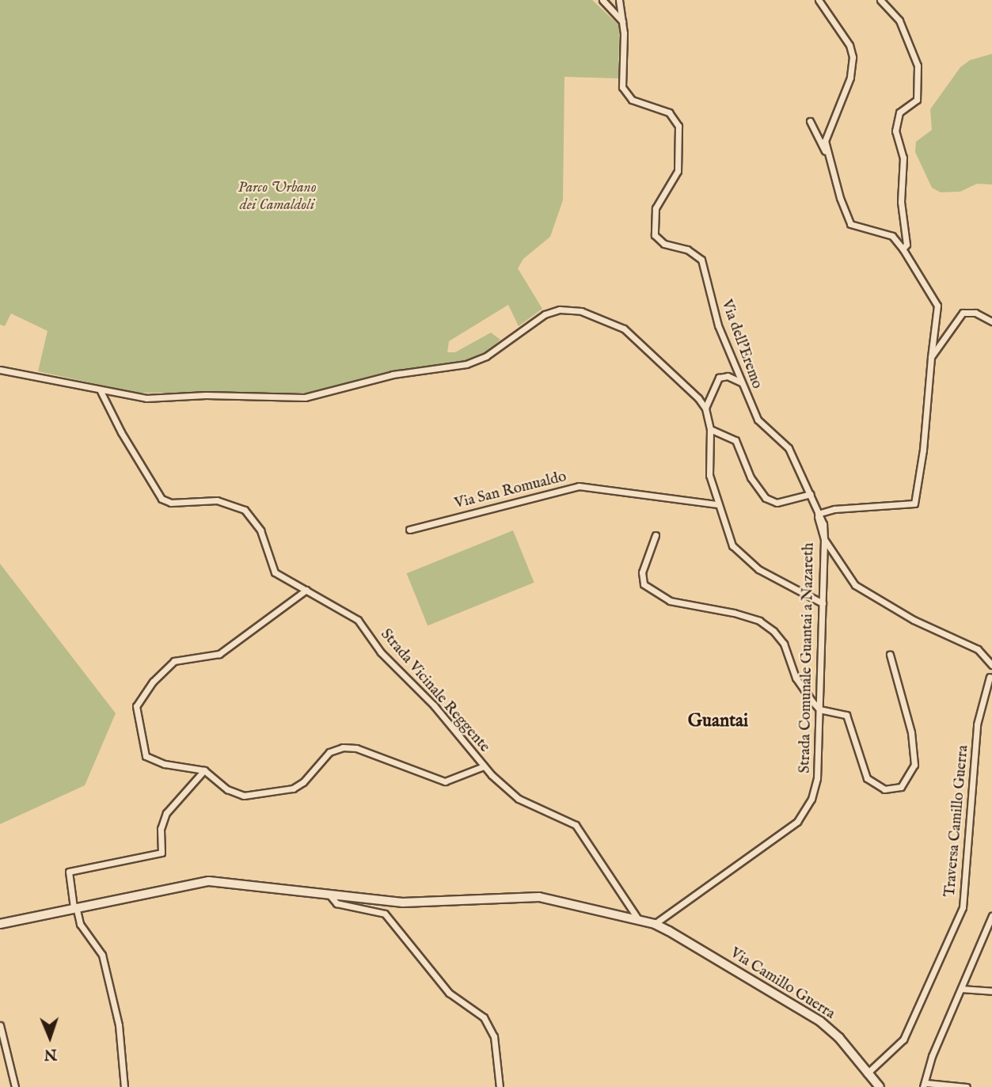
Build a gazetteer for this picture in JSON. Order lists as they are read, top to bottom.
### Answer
{
  "streets": {
    "street": [
      "Via dell'Eremo",
      "Via San Romualdo",
      "Strada Comunale Guantai a Nazareth",
      "Strada Vicinale Reggente",
      "Traversa Camillo Guerra",
      "Via Camillo Guerra"
    ]
  },
  "crossings": [
    ["Via dell'Eremo", "Strada Comunale Guantai a Nazareth"],
    ["Strada Comunale Guantai a Nazareth", "Via Camillo Guerra"],
    ["Strada Vicinale Reggente", "Via Camillo Guerra"],
    ["Traversa Camillo Guerra", "Via Camillo Guerra"]
  ],
  "districts": ["Guantai"],
  "parks": ["Parco Urbano dei Camaldoli"],
  "north": "bottom"
}
